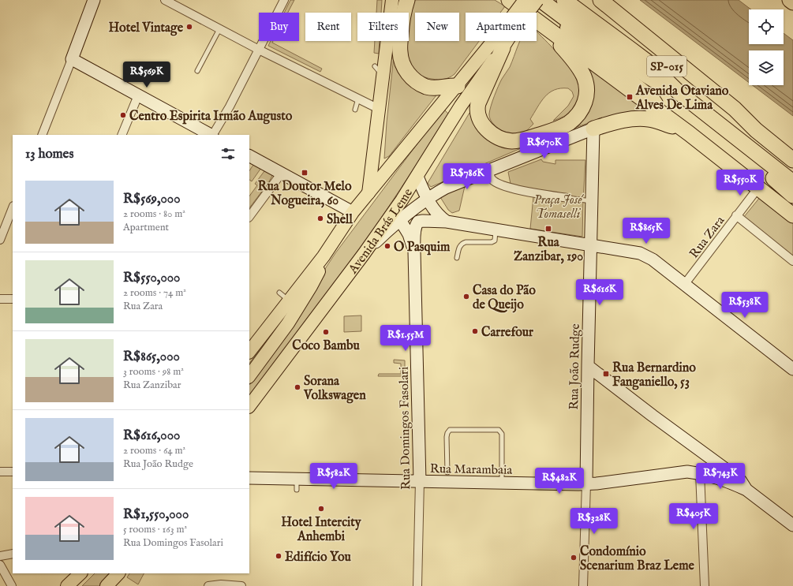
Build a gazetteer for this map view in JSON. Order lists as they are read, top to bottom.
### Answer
{
  "streets": {
    "highway": ["SP-015"],
    "main road": ["Avenida Brás Leme"],
    "street": [
      "Rua Zara",
      "Rua João Rudge",
      "Rua Domingos Fasolari",
      "Rua Marambaia"
    ]
  },
  "crossings": [
    ["Rua João Rudge", "Rua Marambaia"],
    ["Rua Domingos Fasolari", "Rua Marambaia"]
  ],
  "parks": ["Praça José Tomaselli"],
  "places": {
    "other": [
      "Hotel Vintage",
      "Centro Espirita Irmão Augusto",
      "Shell",
      "O Pasquim",
      "Casa do Pão de Queijo",
      "Carrefour",
      "Coco Bambu",
      "Sorana Volkswagen",
      "Hotel Intercity Anhembi",
      "Edifício You",
      "Condomínio Scenarium Braz Leme"
    ],
    "transit": [
      "Avenida Otaviano Alves De Lima",
      "Rua Doutor Melo Nogueira, 60",
      "Rua Zanzibar, 190",
      "Rua Bernardino Fanganiello, 53"
    ]
  },
  "page": {
    "chip": [
      "Buy",
      "Rent",
      "Filters",
      "New",
      "Apartment"
    ],
    "price": [
      "R$569K",
      "R$670K",
      "R$786K",
      "R$550K",
      "R$865K",
      "R$616K",
      "R$538K",
      "R$1.55M",
      "R$582K",
      "R$743K",
      "R$482K",
      "R$405K",
      "R$328K"
    ],
    "heading": "13 homes",
    "list": [
      {
        "name": "R$569,000",
        "note": "2 rooms · 80 m² · Apartment"
      },
      {
        "name": "R$550,000",
        "note": "2 rooms · 74 m² · Rua Zara"
      },
      {
        "name": "R$865,000",
        "note": "3 rooms · 98 m² · Rua Zanzibar"
      },
      {
        "name": "R$616,000",
        "note": "2 rooms · 64 m² · Rua João Rudge"
      },
      {
        "name": "R$1,550,000",
        "note": "5 rooms · 163 m² · Rua Domingos Fasolari"
      }
    ]
  }
}
